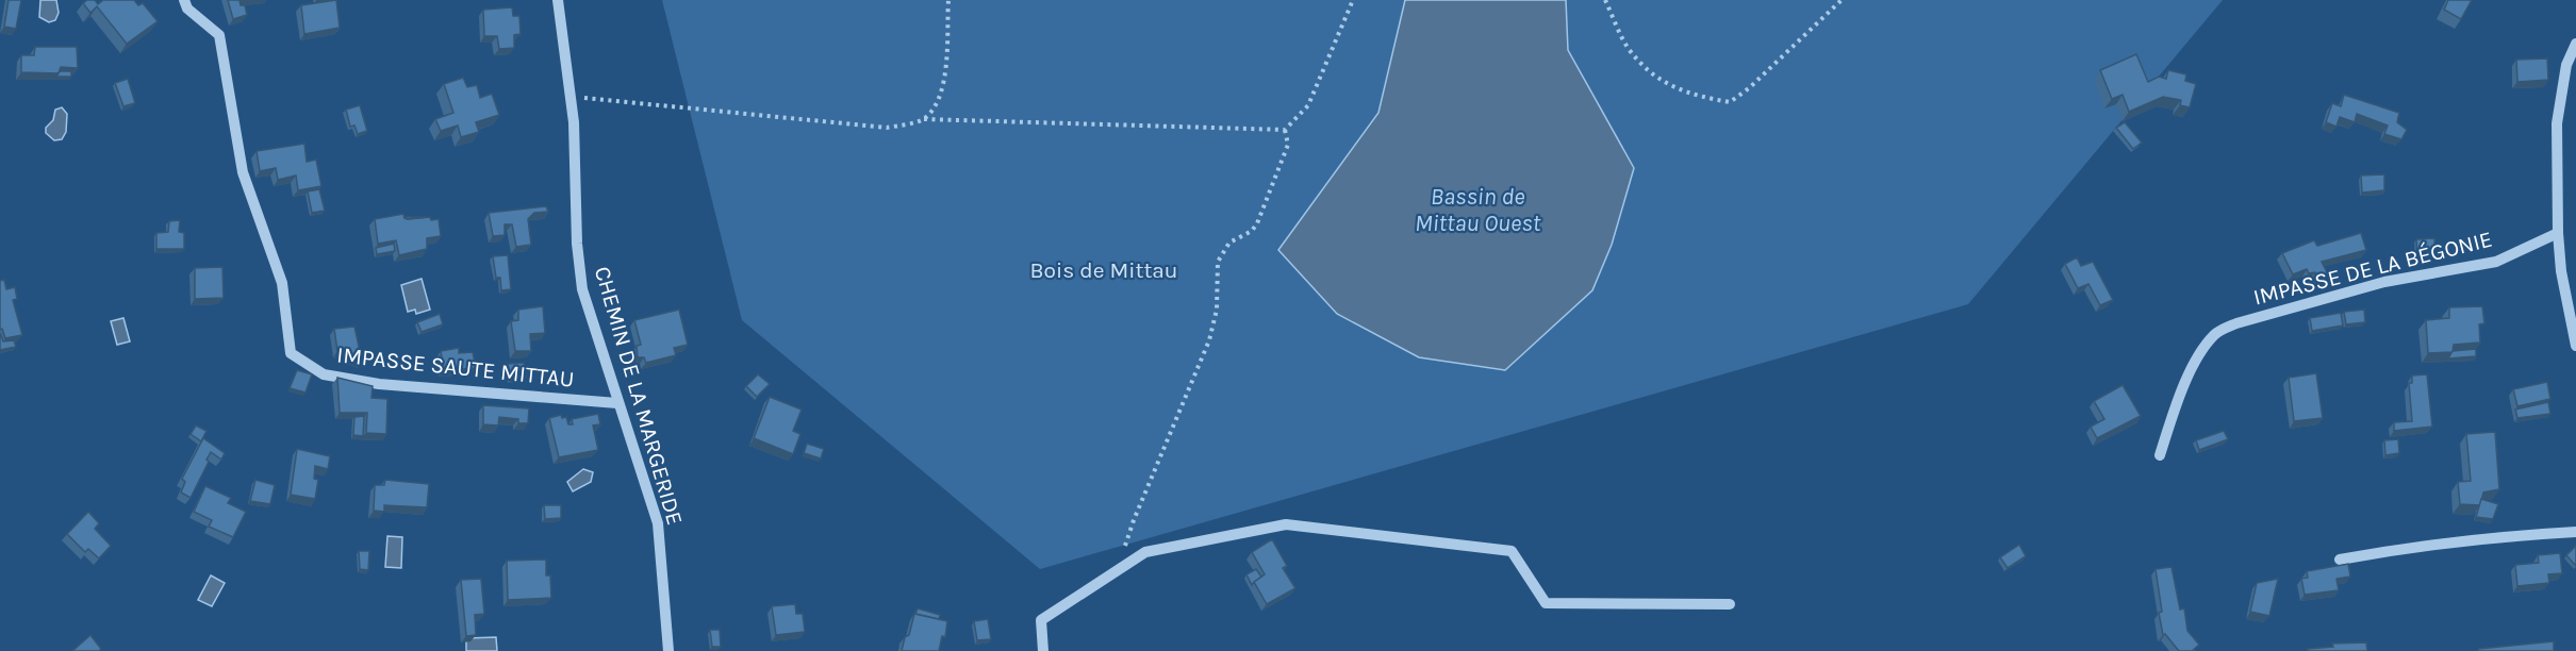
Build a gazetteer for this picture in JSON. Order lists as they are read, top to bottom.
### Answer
{
  "streets": {
    "street": ["IMPASSE DE LA BÉGONIE", "IMPASSE SAUTE MITTAU", "CHEMIN DE LA MARGERIDE"]
  },
  "crossings": [
    ["IMPASSE SAUTE MITTAU", "CHEMIN DE LA MARGERIDE"]
  ],
  "water": ["Bassin de Mittau Ouest"],
  "parks": ["Bois de Mittau"]
}
